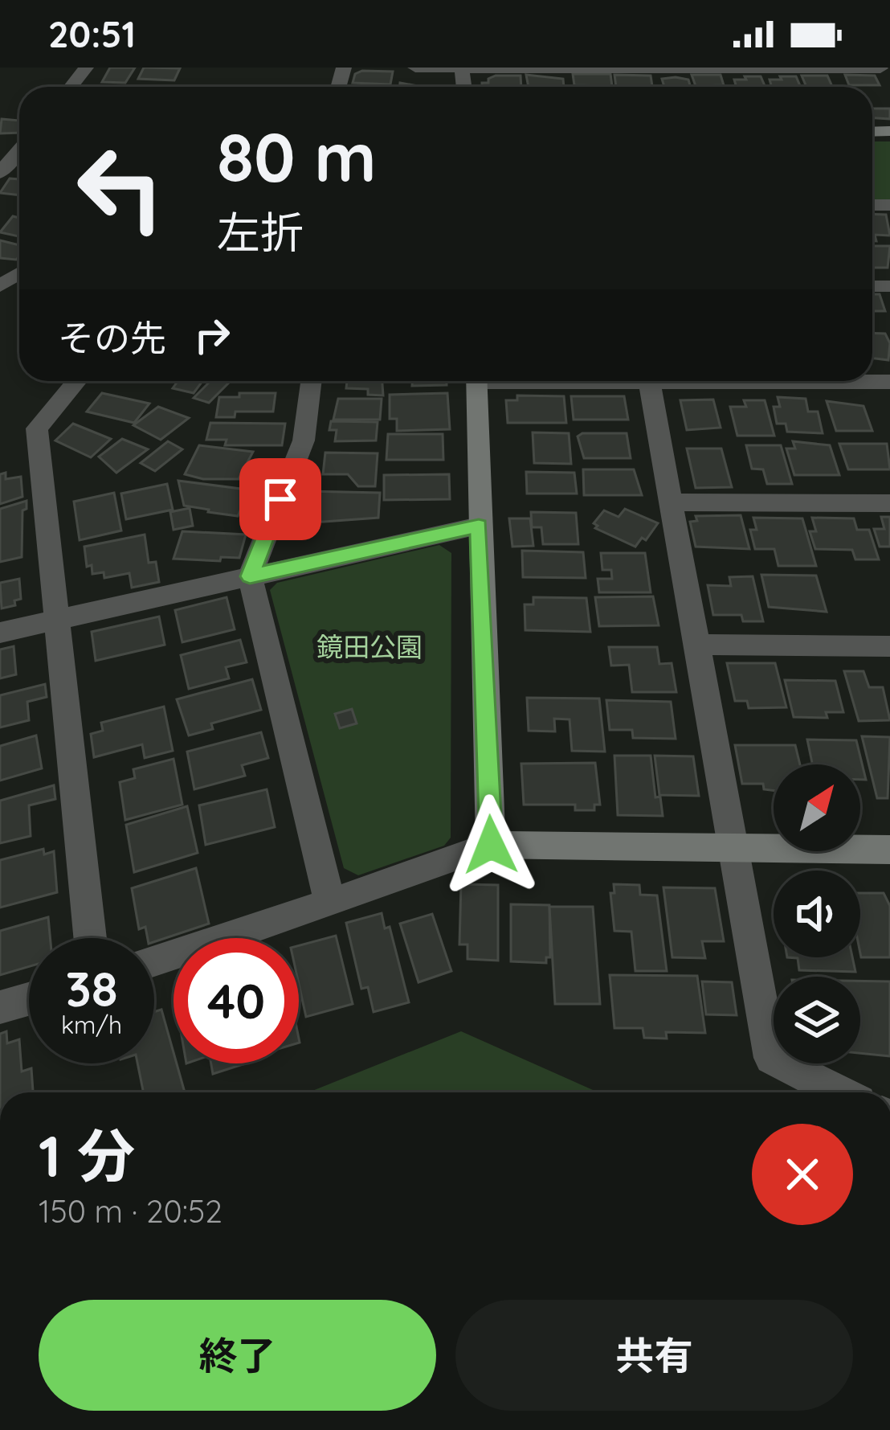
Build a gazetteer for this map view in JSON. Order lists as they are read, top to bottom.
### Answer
{
  "parks": ["鏡田公園"],
  "north": "top right",
  "page": {
    "status": "20:51",
    "turn": ["80 m", "左折"],
    "then": "その先",
    "speed": "38 km/h",
    "limit": "40",
    "heading": ["1 分", "150 m · 20:52"],
    "buttons": ["終了", "共有"]
  }
}
